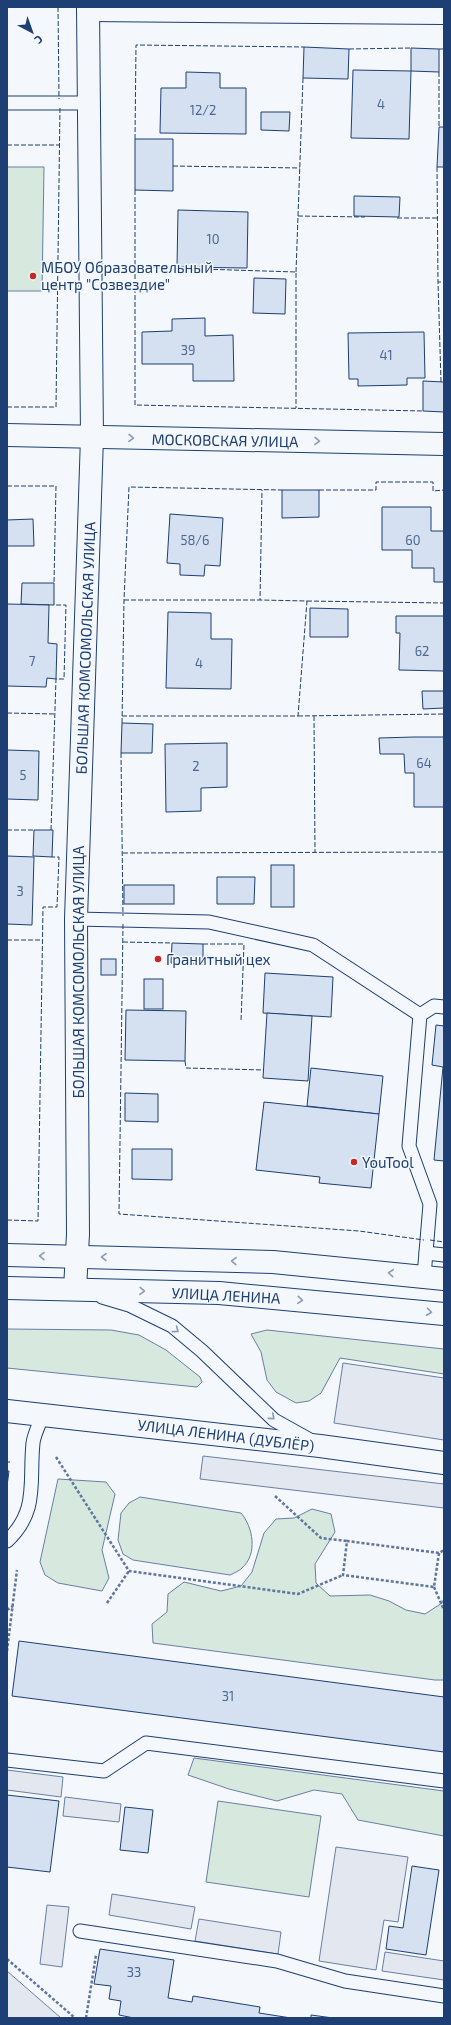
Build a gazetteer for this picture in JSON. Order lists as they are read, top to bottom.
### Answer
{
  "streets": {
    "street": [
      "МОСКОВСКАЯ УЛИЦА",
      "БОЛЬШАЯ КОМСОМОЛЬСКАЯ УЛИЦА",
      "УЛИЦА ЛЕНИНА",
      "УЛИЦА ЛЕНИНА (ДУБЛЁР)"
    ]
  },
  "crossings": [
    ["МОСКОВСКАЯ УЛИЦА", "БОЛЬШАЯ КОМСОМОЛЬСКАЯ УЛИЦА"],
    ["БОЛЬШАЯ КОМСОМОЛЬСКАЯ УЛИЦА", "УЛИЦА ЛЕНИНА"]
  ],
  "one_way": ["МОСКОВСКАЯ УЛИЦА"],
  "places": ["МБОУ Образовательный центр \"Созвездие\"", "Гранитный цех", "YouTool"],
  "house_numbers": [
    "4",
    "12/2",
    "10",
    "39",
    "41",
    "58/6",
    "60",
    "62",
    "7",
    "4",
    "64",
    "2",
    "5",
    "3",
    "31",
    "33"
  ],
  "north": "bottom right"
}
